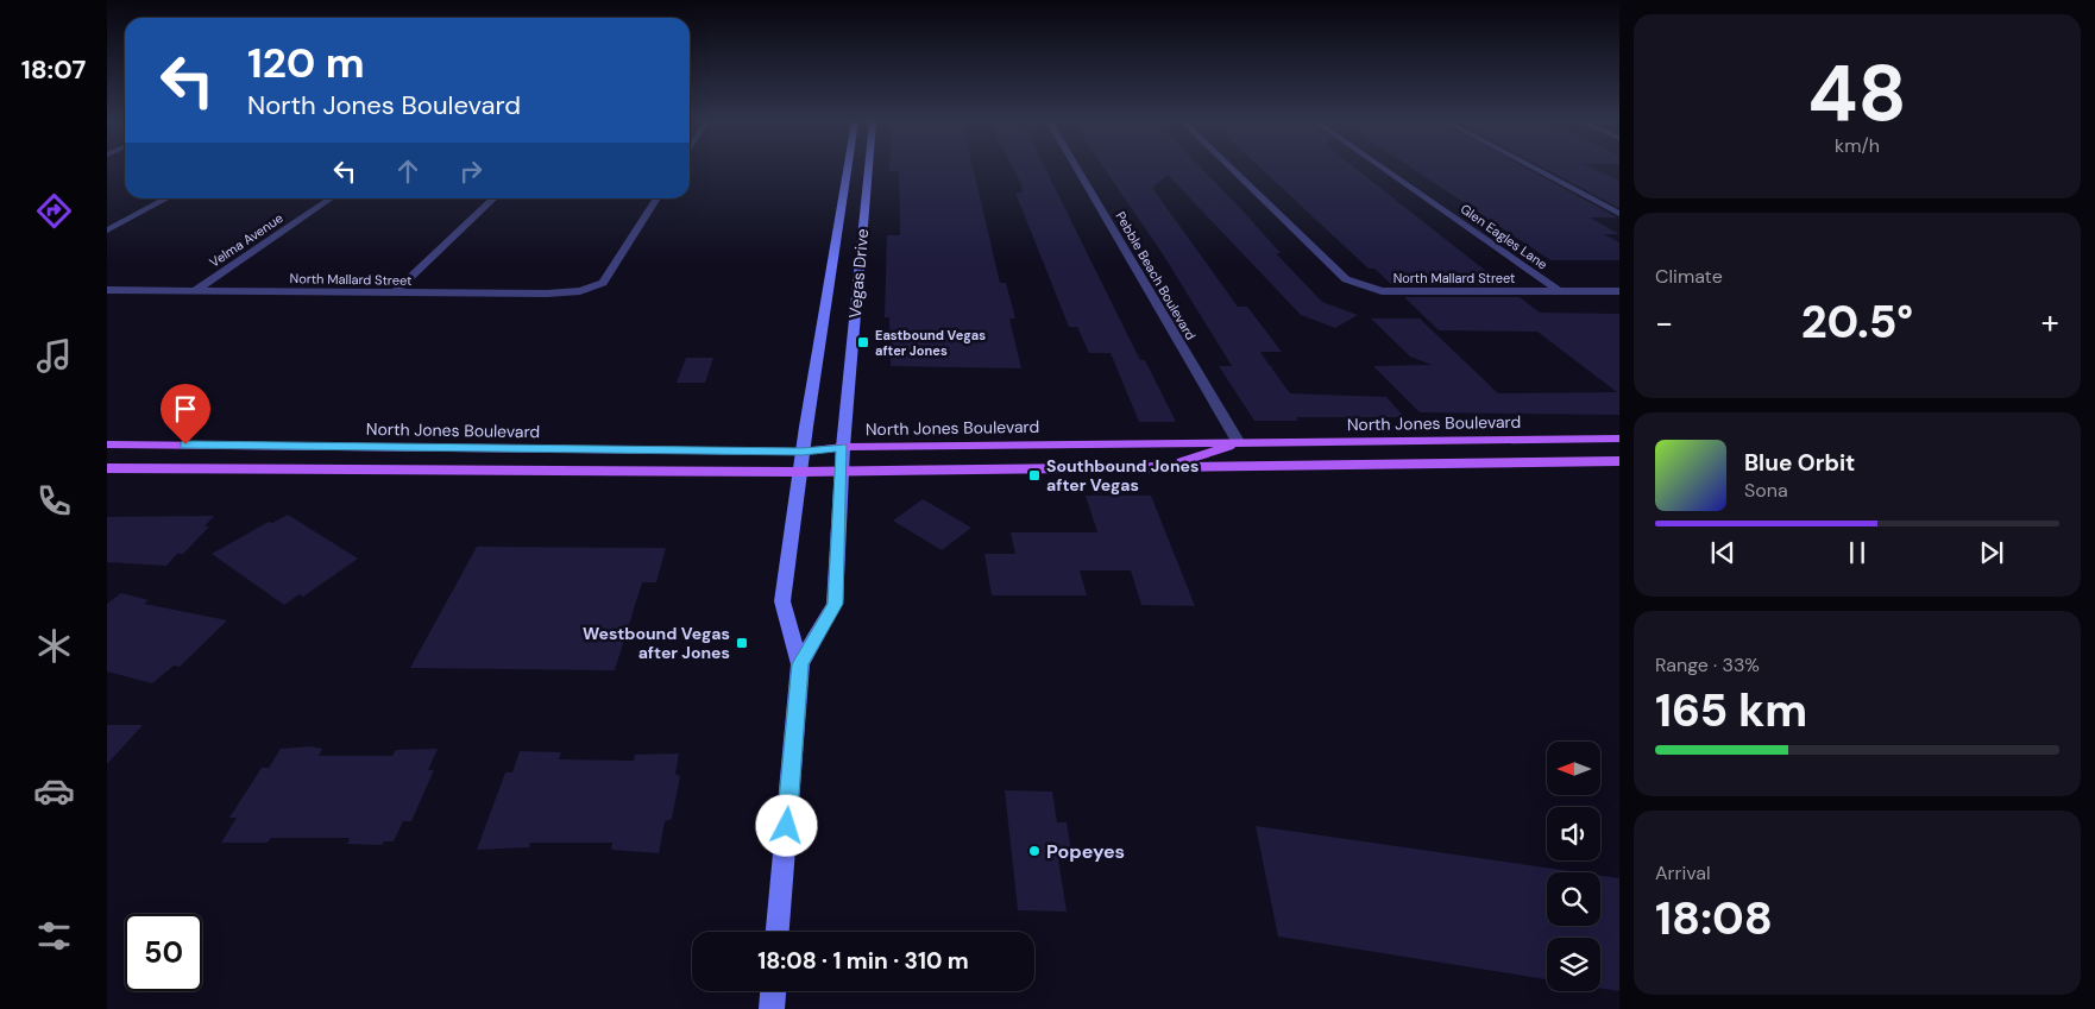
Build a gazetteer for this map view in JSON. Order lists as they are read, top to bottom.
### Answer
{
  "streets": {
    "main road": ["Vegas Drive", "North Jones Boulevard"],
    "street": [
      "Glen Eagles Lane",
      "Velma Avenue",
      "Pebble Beach Boulevard",
      "North Mallard Street"
    ]
  },
  "crossings": [
    ["Glen Eagles Lane", "North Mallard Street"],
    ["Velma Avenue", "North Mallard Street"],
    ["Vegas Drive", "North Jones Boulevard"],
    ["Pebble Beach Boulevard", "North Jones Boulevard"]
  ],
  "places": {
    "transit": ["Eastbound Vegas after Jones", "Southbound Jones after Vegas", "Westbound Vegas after Jones"],
    "other": ["Popeyes"]
  },
  "north": "left",
  "page": {
    "tabs": "18:07",
    "tile": [
      ["48", "km/h"],
      "Climate",
      ["Range · 33%", "165 km"],
      ["Arrival", "18:08"]
    ],
    "turn": ["120 m", "North Jones Boulevard"],
    "heat": ["−", "20.5°", "+"],
    "song": ["Blue Orbit", "Sona"],
    "limit": "50",
    "trip": "18:08 · 1 min · 310 m"
  }
}
